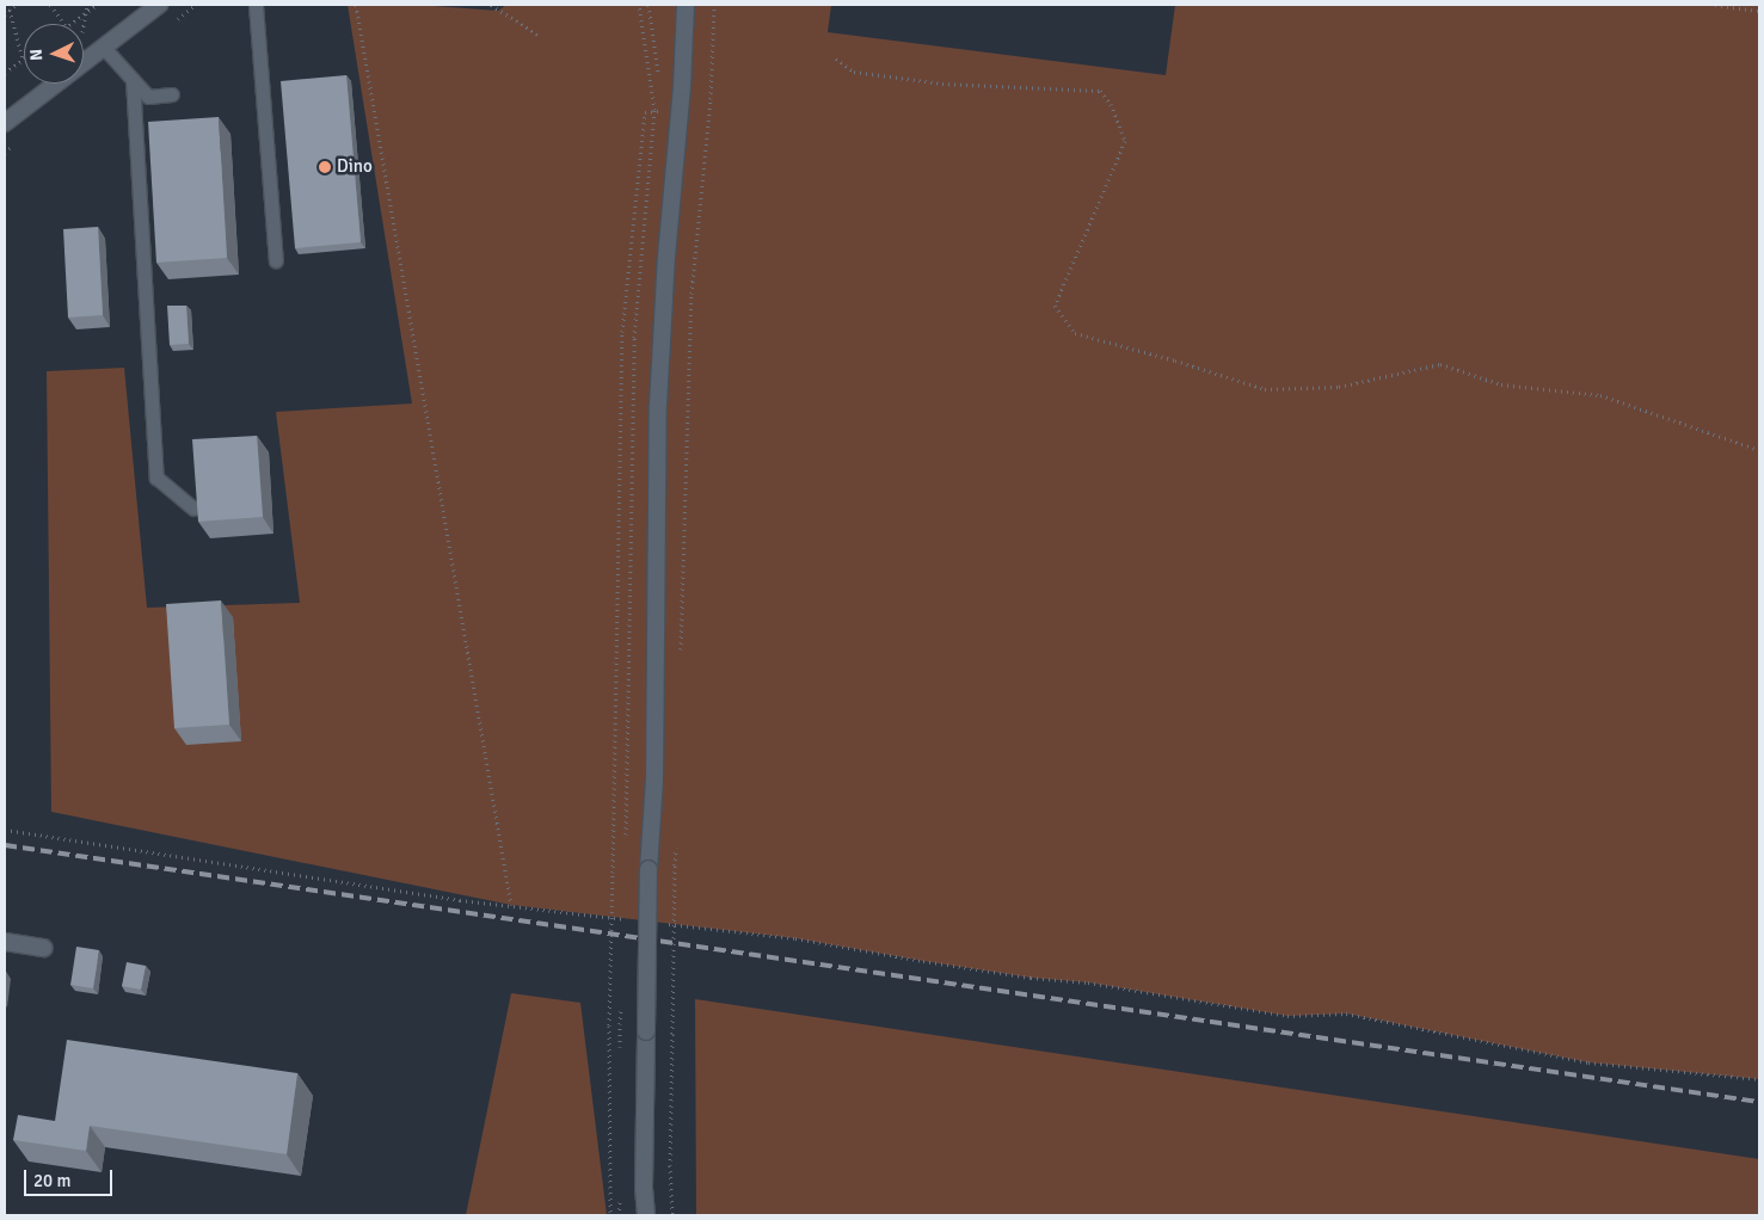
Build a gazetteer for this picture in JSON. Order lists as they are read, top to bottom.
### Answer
{
  "places": ["Dino"],
  "scale_bar": "20 m",
  "north": "left"
}
